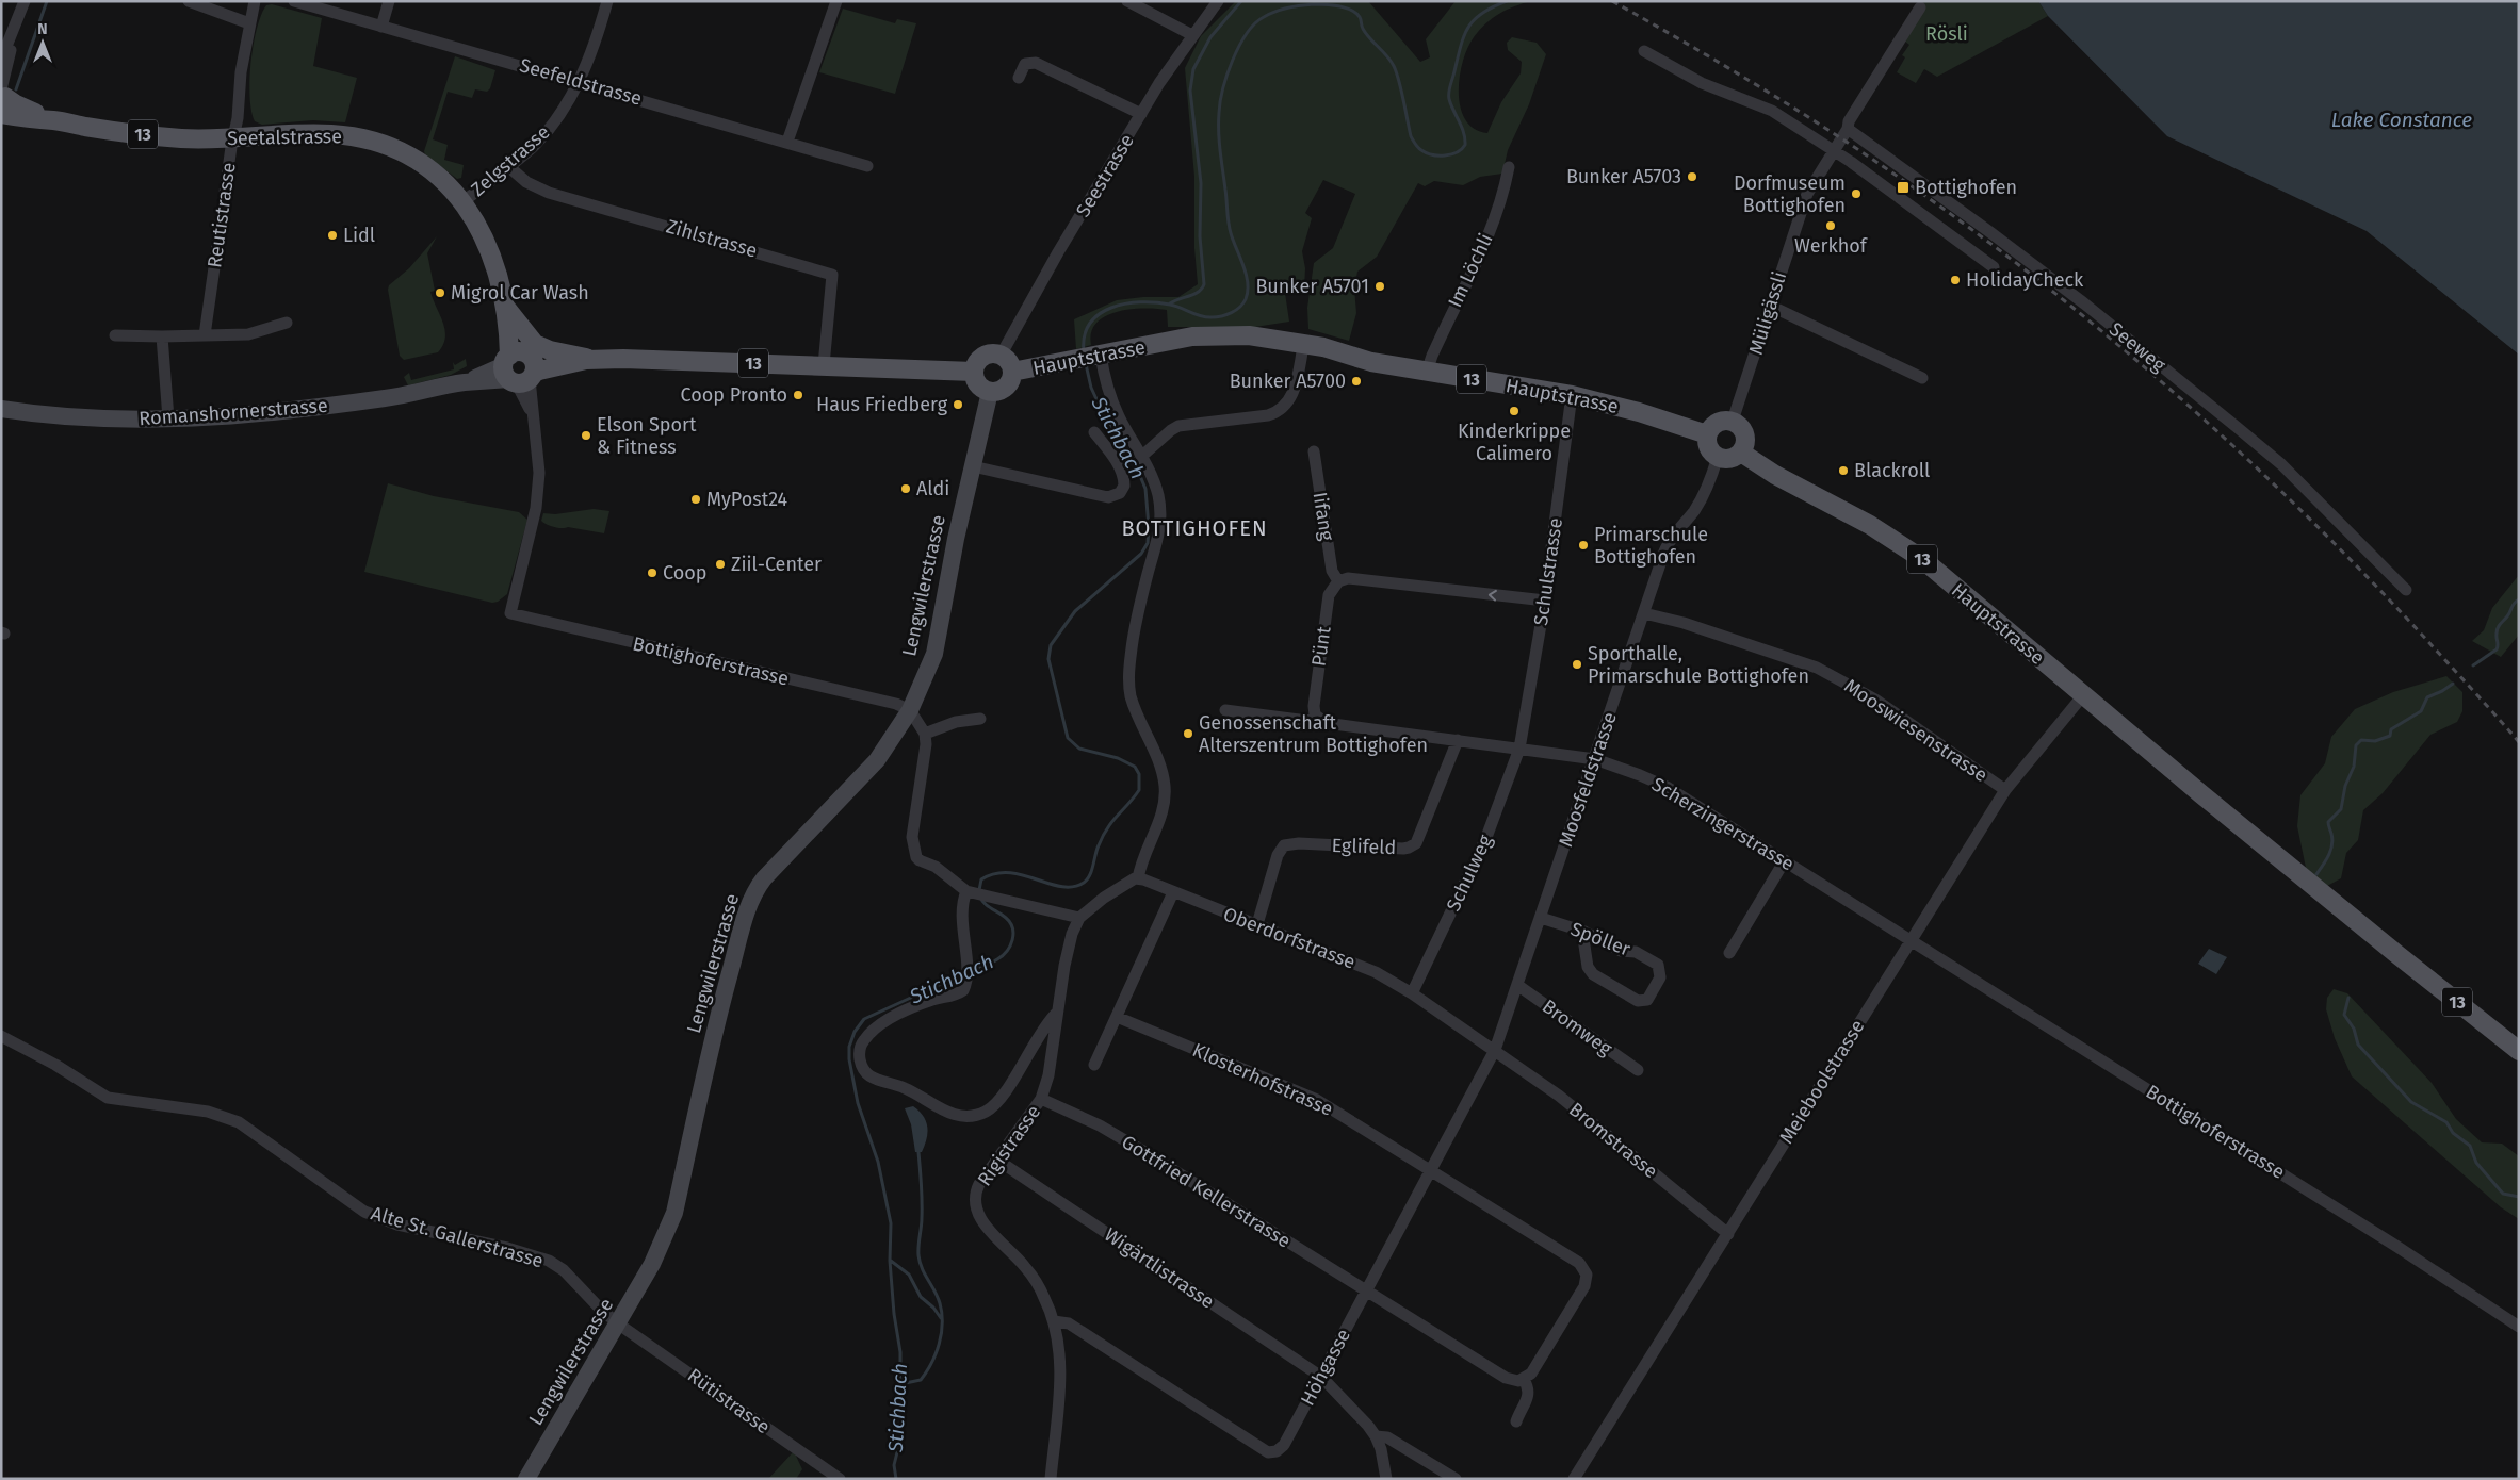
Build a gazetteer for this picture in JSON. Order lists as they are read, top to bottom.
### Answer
{
  "streets": {
    "main road": [
      "13",
      "Seetalstrasse",
      "Hauptstrasse",
      "Romanshornerstrasse"
    ],
    "street": [
      "Seefeldstrasse",
      "Zelgstrasse",
      "Seestrasse",
      "Reutistrasse",
      "Zihlstrasse",
      "Im Löchli",
      "Müligässli",
      "Seeweg",
      "Iifang",
      "Schulstrasse",
      "Lengwilerstrasse",
      "Pünt",
      "Bottighoferstrasse",
      "Mooswiesenstrasse",
      "Moosfeldstrasse",
      "Scherzingerstrasse",
      "Eglifeld",
      "Schulweg",
      "Oberdorfstrasse",
      "Spöller",
      "Bromweg",
      "Klosterhofstrasse",
      "Meieboolstrasse",
      "Bromstrasse",
      "Rigistrasse",
      "Gottfried Kellerstrasse",
      "Alte St. Gallerstrasse",
      "Wigärtlistrasse",
      "Höhgasse",
      "Rütistrasse"
    ]
  },
  "crossings": [
    ["Seefeldstrasse", "Zelgstrasse"],
    ["13", "Seetalstrasse"],
    ["13", "Romanshornerstrasse"],
    ["Seetalstrasse", "Zelgstrasse"],
    ["Seetalstrasse", "Reutistrasse"],
    ["Seetalstrasse", "Romanshornerstrasse"],
    ["Seetalstrasse", "Bottighoferstrasse"],
    ["Zelgstrasse", "Zihlstrasse"],
    ["Seestrasse", "Hauptstrasse"],
    ["Seestrasse", "Romanshornerstrasse"],
    ["Seestrasse", "Lengwilerstrasse"],
    ["Zihlstrasse", "Romanshornerstrasse"],
    ["Im Löchli", "Hauptstrasse"],
    ["Müligässli", "Seeweg"],
    ["Müligässli", "Hauptstrasse"],
    ["Müligässli", "Moosfeldstrasse"],
    ["Hauptstrasse", "Romanshornerstrasse"],
    ["Hauptstrasse", "Schulstrasse"],
    ["Hauptstrasse", "Lengwilerstrasse"],
    ["Hauptstrasse", "Moosfeldstrasse"],
    ["Hauptstrasse", "Meieboolstrasse"],
    ["Romanshornerstrasse", "Lengwilerstrasse"],
    ["Romanshornerstrasse", "Bottighoferstrasse"],
    ["Iifang", "Pünt"],
    ["Schulstrasse", "Scherzingerstrasse"],
    ["Schulstrasse", "Schulweg"],
    ["Lengwilerstrasse", "Bottighoferstrasse"],
    ["Lengwilerstrasse", "Alte St. Gallerstrasse"],
    ["Lengwilerstrasse", "Rütistrasse"],
    ["Bottighoferstrasse", "Scherzingerstrasse"],
    ["Bottighoferstrasse", "Meieboolstrasse"],
    ["Mooswiesenstrasse", "Moosfeldstrasse"],
    ["Mooswiesenstrasse", "Meieboolstrasse"],
    ["Moosfeldstrasse", "Scherzingerstrasse"],
    ["Moosfeldstrasse", "Oberdorfstrasse"],
    ["Moosfeldstrasse", "Spöller"],
    ["Moosfeldstrasse", "Bromweg"],
    ["Moosfeldstrasse", "Bromstrasse"],
    ["Moosfeldstrasse", "Höhgasse"],
    ["Scherzingerstrasse", "Schulweg"],
    ["Scherzingerstrasse", "Meieboolstrasse"],
    ["Eglifeld", "Oberdorfstrasse"],
    ["Schulweg", "Oberdorfstrasse"],
    ["Oberdorfstrasse", "Bromstrasse"],
    ["Oberdorfstrasse", "Höhgasse"],
    ["Klosterhofstrasse", "Gottfried Kellerstrasse"],
    ["Klosterhofstrasse", "Höhgasse"],
    ["Meieboolstrasse", "Bromstrasse"],
    ["Bromstrasse", "Höhgasse"],
    ["Rigistrasse", "Gottfried Kellerstrasse"],
    ["Rigistrasse", "Wigärtlistrasse"],
    ["Rigistrasse", "Höhgasse"],
    ["Gottfried Kellerstrasse", "Höhgasse"],
    ["Alte St. Gallerstrasse", "Rütistrasse"],
    ["Wigärtlistrasse", "Höhgasse"]
  ],
  "districts": ["BOTTIGHOFEN"],
  "water": ["Lake Constance", "Stichbach"],
  "parks": ["Rösli"],
  "places": {
    "other": [
      "Bunker A5703",
      "Dorfmuseum Bottighofen",
      "Werkhof",
      "Lidl",
      "HolidayCheck",
      "Bunker A5701",
      "Migrol Car Wash",
      "Bunker A5700",
      "Coop Pronto",
      "Haus Friedberg",
      "Kinderkrippe Calimero",
      "Elson Sport & Fitness",
      "Blackroll",
      "Aldi",
      "MyPost24",
      "Primarschule Bottighofen",
      "Ziil-Center",
      "Coop",
      "Sporthalle, Primarschule Bottighofen",
      "Genossenschaft Alterszentrum Bottighofen"
    ],
    "transit": ["Bottighofen"]
  },
  "north": "top"
}
